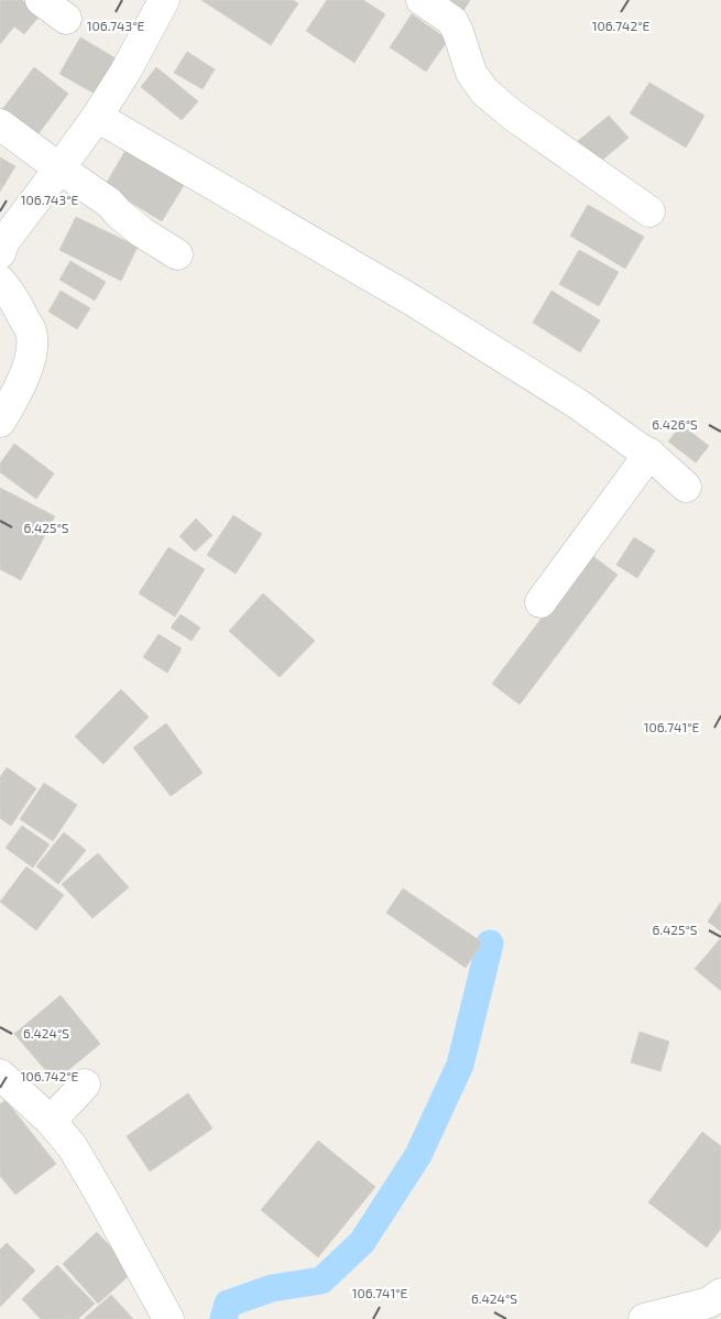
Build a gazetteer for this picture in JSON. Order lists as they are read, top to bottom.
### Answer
{
  "coordinates": [
    "106.743°E",
    "106.742°E",
    "6.426°S",
    "6.425°S",
    "106.741°E",
    "6.424°S"
  ]
}
